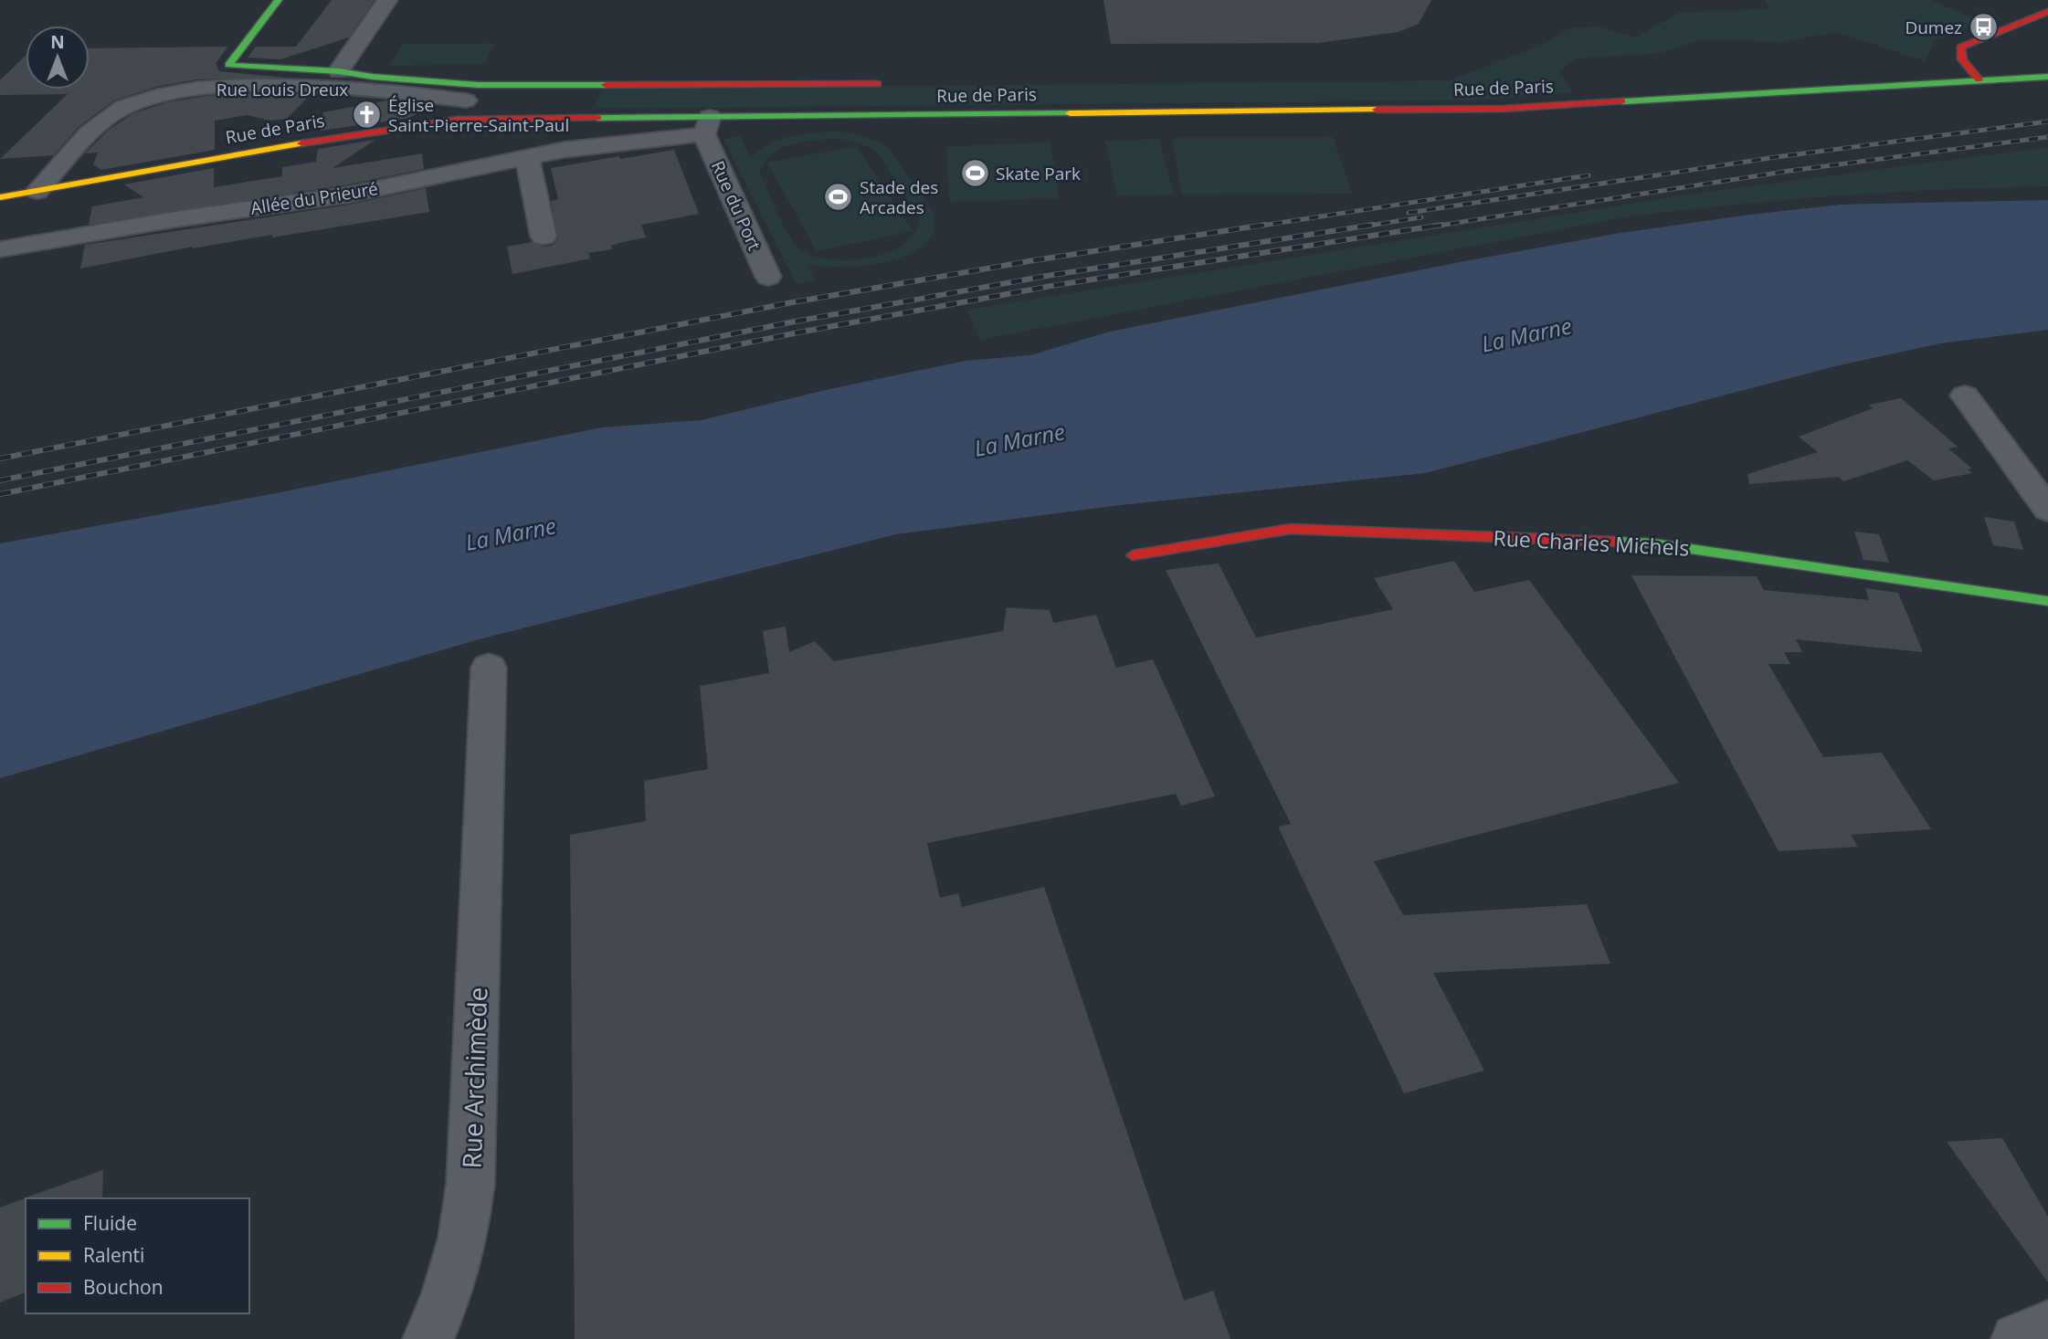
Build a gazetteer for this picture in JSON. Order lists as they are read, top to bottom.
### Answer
{
  "streets": {
    "main road": ["Rue de Paris", "Rue Charles Michels"],
    "street": [
      "Rue Louis Dreux",
      "Allée du Prieuré",
      "Rue du Port",
      "Rue Archimède"
    ]
  },
  "crossings": [
    ["Rue de Paris", "Rue Louis Dreux"],
    ["Rue de Paris", "Allée du Prieuré"],
    ["Rue de Paris", "Rue du Port"],
    ["Allée du Prieuré", "Rue du Port"]
  ],
  "water": ["La Marne"],
  "places": {
    "bus stop": ["Dumez"],
    "church": ["Église Saint-Pierre-Saint-Paul"],
    "sports": ["Skate Park", "Stade des Arcades"]
  },
  "legend": ["Fluide", "Ralenti", "Bouchon"],
  "north": "top"
}
